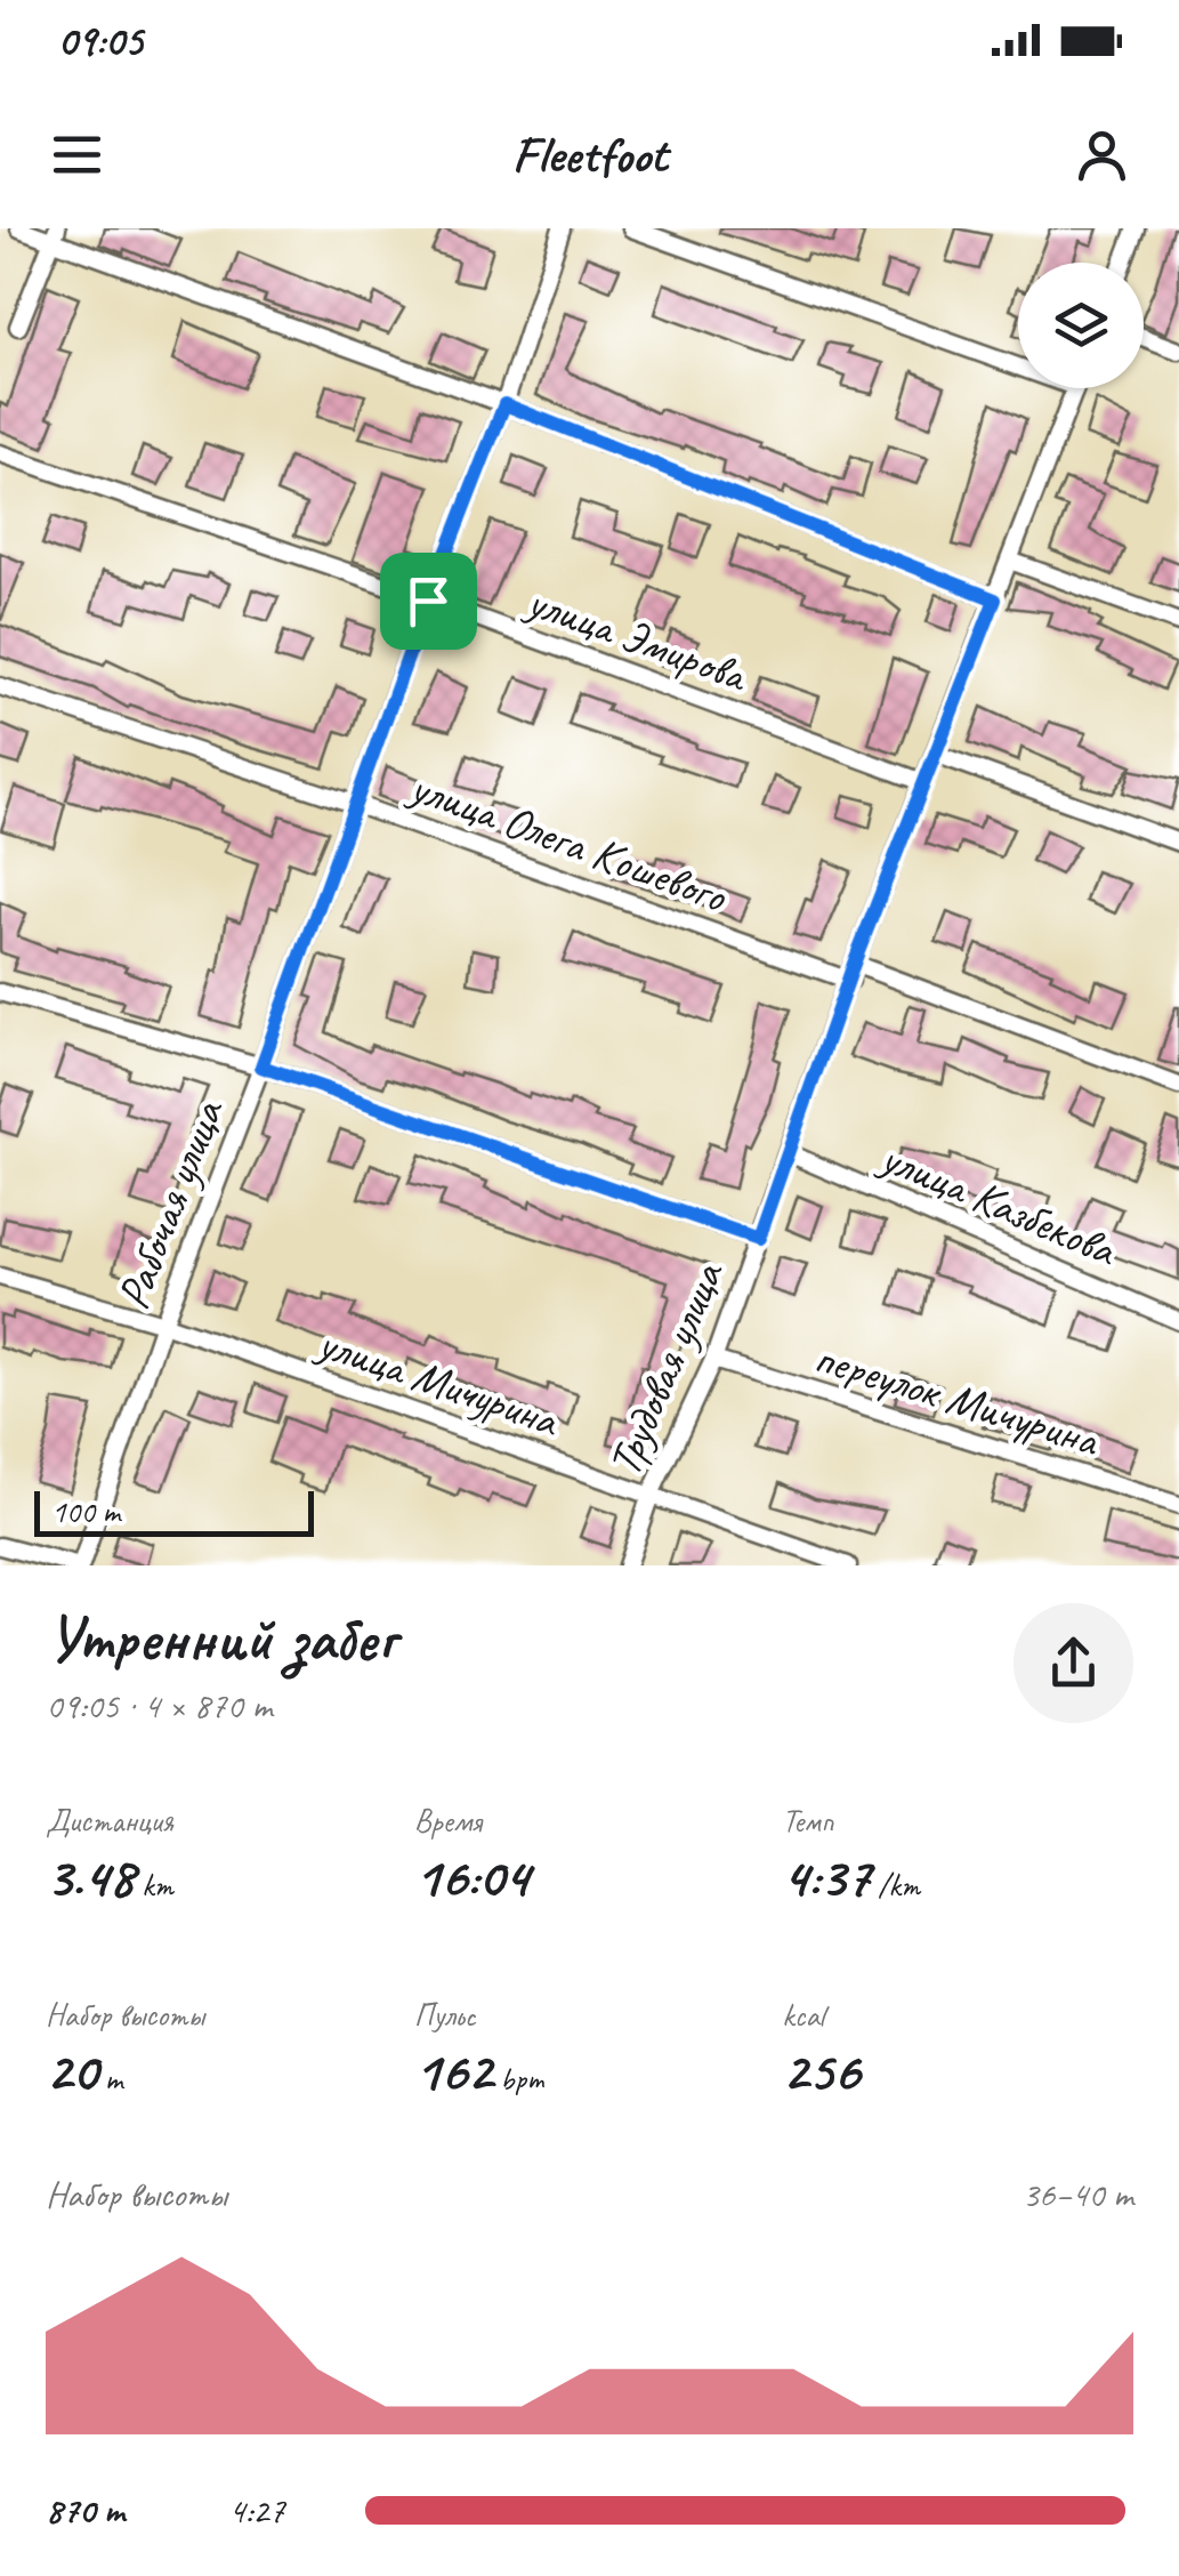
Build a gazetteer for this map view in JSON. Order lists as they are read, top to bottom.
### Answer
{
  "streets": {
    "street": [
      "улица Эмирова",
      "улица Олега Кошевого",
      "улица Казбекова",
      "Рабочая улица",
      "Трудовая улица",
      "улица Мичурина",
      "переулок Мичурина"
    ]
  },
  "crossings": [
    ["улица Эмирова", "Рабочая улица"],
    ["улица Эмирова", "Трудовая улица"],
    ["улица Олега Кошевого", "Рабочая улица"],
    ["улица Олега Кошевого", "Трудовая улица"],
    ["улица Казбекова", "Трудовая улица"],
    ["Рабочая улица", "улица Мичурина"],
    ["Трудовая улица", "улица Мичурина"],
    ["Трудовая улица", "переулок Мичурина"]
  ],
  "scale_bar": "100 m",
  "page": {
    "status": "09:05",
    "header": "Fleetfoot",
    "scale": "100 m",
    "heading": ["Утренний забег", "09:05 · 4 × 870 m"],
    "stats": [
      ["Дистанция", "3.48 km"],
      ["Время", "16:04"],
      ["Темп", "4:37 /km"],
      ["Набор высоты", "20 m"],
      ["Пульс", "162 bpm"],
      ["kcal", "256"]
    ],
    "chart": ["Набор высоты", "36–40 m"],
    "list": [
      {
        "name": "870 m",
        "note": "4:27"
      }
    ]
  }
}
